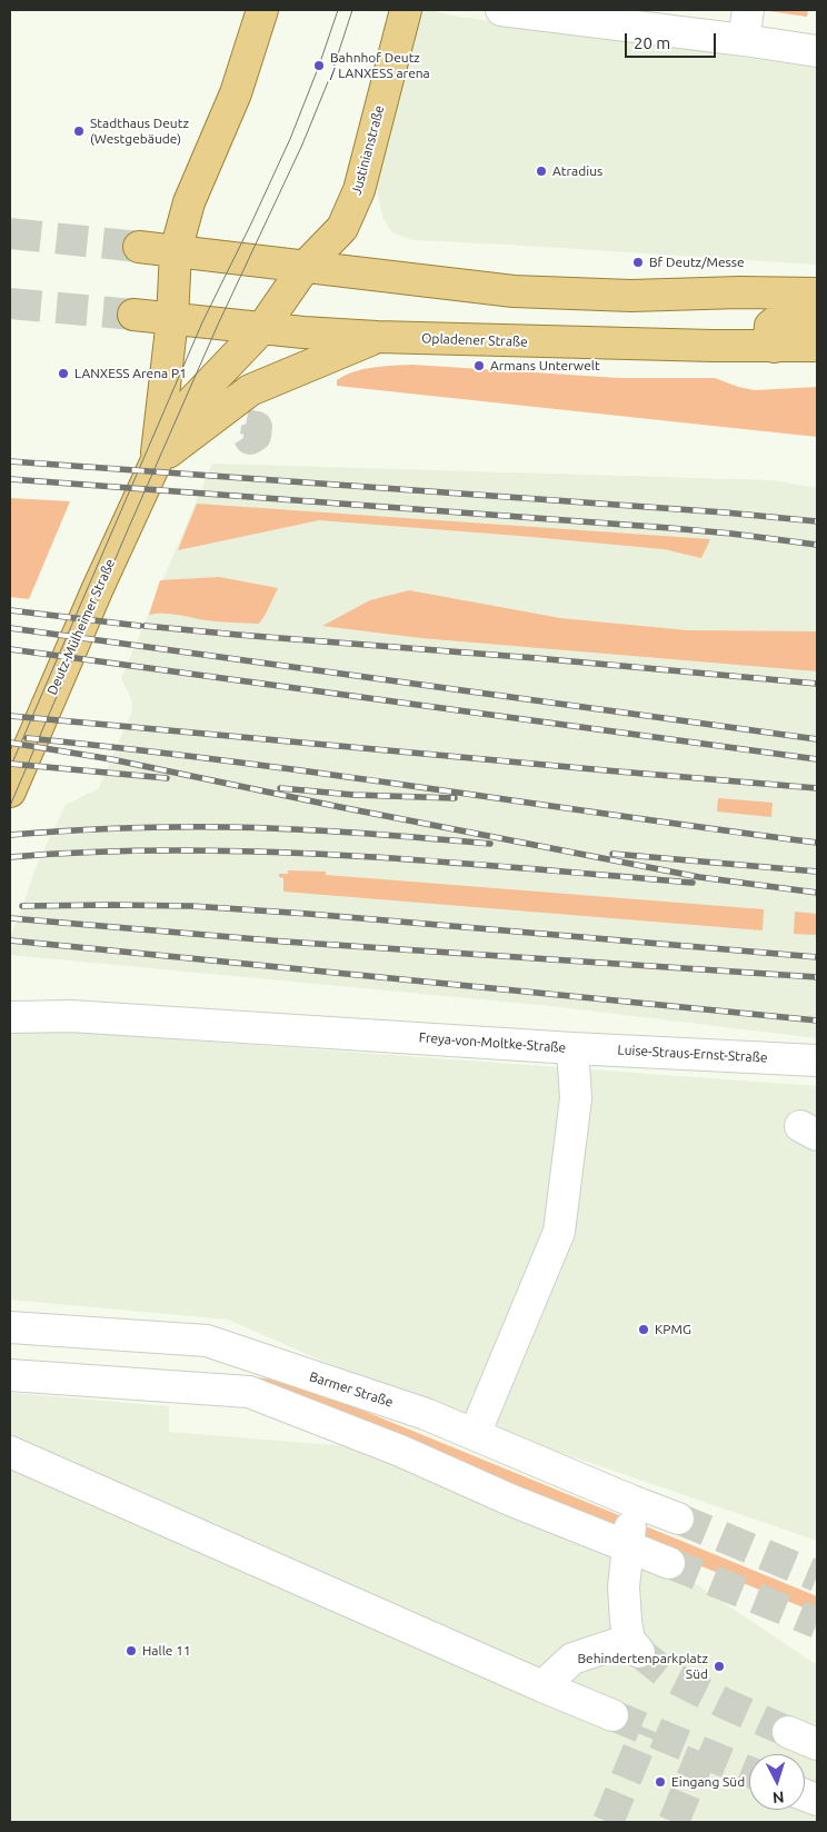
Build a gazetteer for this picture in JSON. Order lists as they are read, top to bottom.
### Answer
{
  "streets": {
    "main road": ["Justinianstraße", "Opladener Straße", "Deutz-Mülheimer Straße"],
    "street": ["Freya-von-Moltke-Straße", "Luise-Straus-Ernst-Straße", "Barmer Straße"]
  },
  "crossings": [
    ["Justinianstraße", "Opladener Straße"],
    ["Justinianstraße", "Deutz-Mülheimer Straße"],
    ["Opladener Straße", "Deutz-Mülheimer Straße"],
    ["Freya-von-Moltke-Straße", "Luise-Straus-Ernst-Straße"],
    ["Freya-von-Moltke-Straße", "Barmer Straße"]
  ],
  "places": [
    "Bahnhof Deutz / LANXESS arena",
    "Stadthaus Deutz (Westgebäude)",
    "Atradius",
    "Bf Deutz/Messe",
    "Armans Unterwelt",
    "LANXESS Arena P1",
    "KPMG",
    "Halle 11",
    "Behindertenparkplatz Süd",
    "Eingang Süd"
  ],
  "scale_bar": "20 m",
  "north": "bottom"
}
